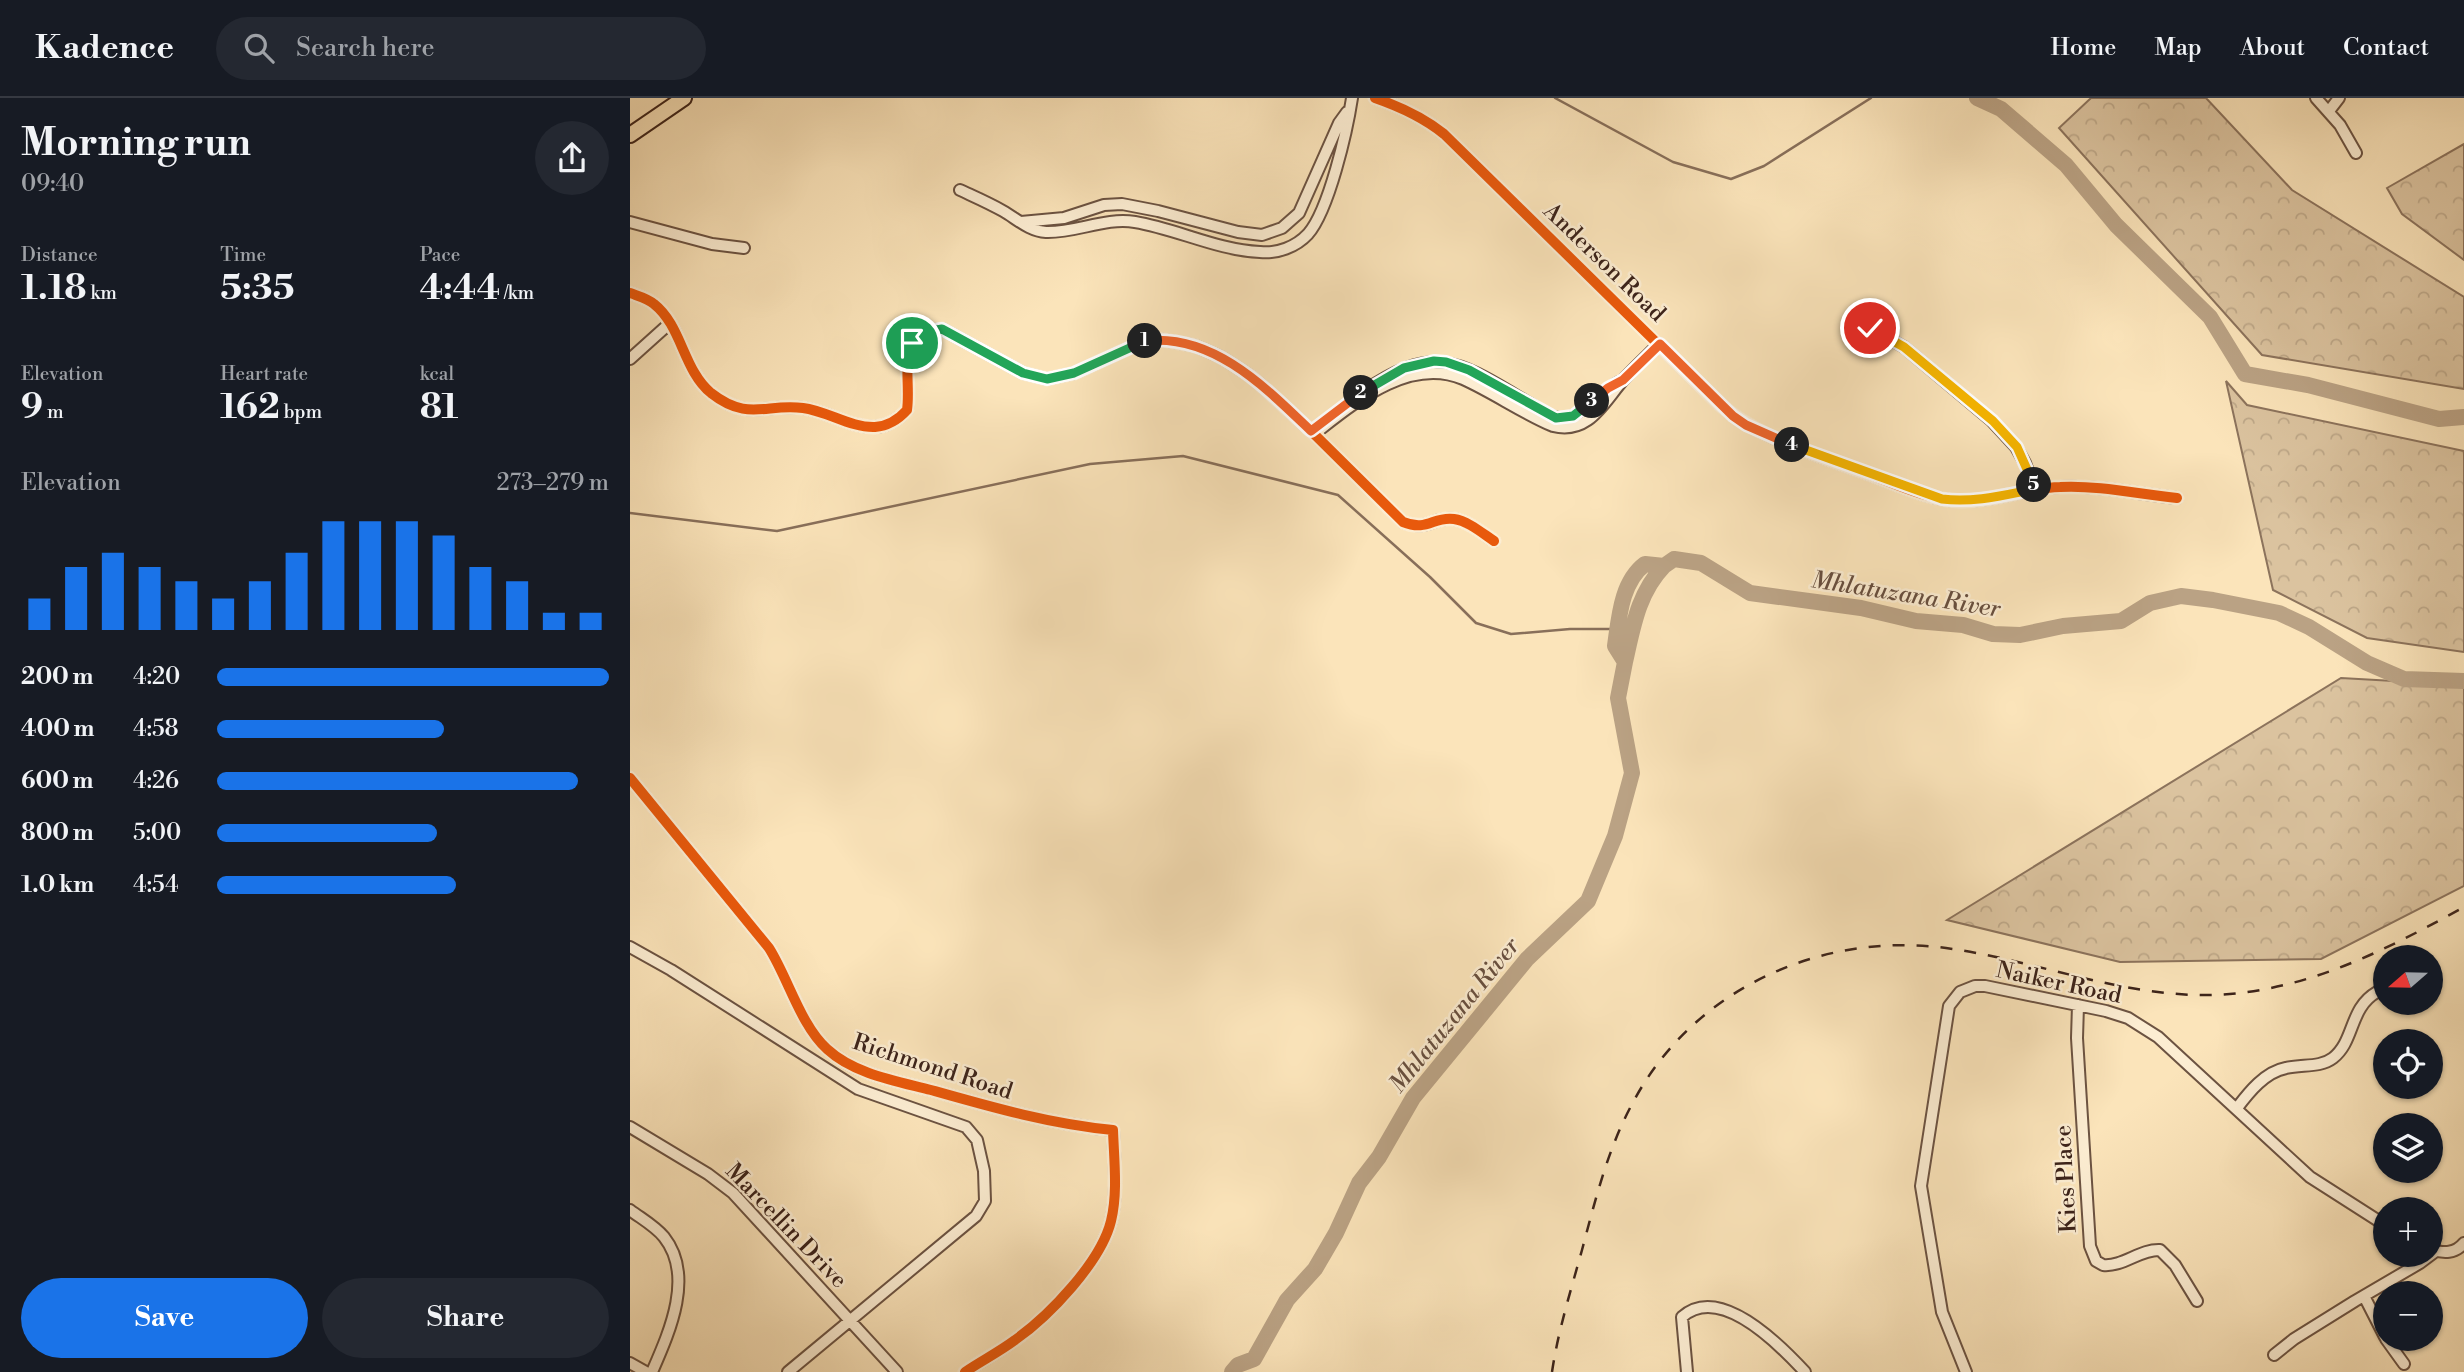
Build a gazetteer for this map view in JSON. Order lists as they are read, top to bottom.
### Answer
{
  "streets": {
    "street": [
      "Anderson Road",
      "Naiker Road",
      "Richmond Road",
      "Kies Place",
      "Marcellin Drive"
    ]
  },
  "crossings": [
    ["Naiker Road", "Kies Place"]
  ],
  "water": ["Mhlatuzana River"],
  "north": "left",
  "page": {
    "header": "Kadence",
    "search": "Search here",
    "nav": [
      "Home",
      "Map",
      "About",
      "Contact"
    ],
    "heading": ["Morning run", "09:40"],
    "stats": [
      ["Distance", "1.18 km"],
      ["Time", "5:35"],
      ["Pace", "4:44 /km"],
      ["Elevation", "9 m"],
      ["Heart rate", "162 bpm"],
      ["kcal", "81"]
    ],
    "pins": [
      "1",
      "2",
      "3",
      "4",
      "5"
    ],
    "chart": ["Elevation", "273–279 m"],
    "list": [
      {
        "name": "200 m",
        "note": "4:20"
      },
      {
        "name": "400 m",
        "note": "4:58"
      },
      {
        "name": "600 m",
        "note": "4:26"
      },
      {
        "name": "800 m",
        "note": "5:00"
      },
      {
        "name": "1.0 km",
        "note": "4:54"
      }
    ],
    "map_buttons": ["+", "−"],
    "buttons": ["Save", "Share"]
  }
}
